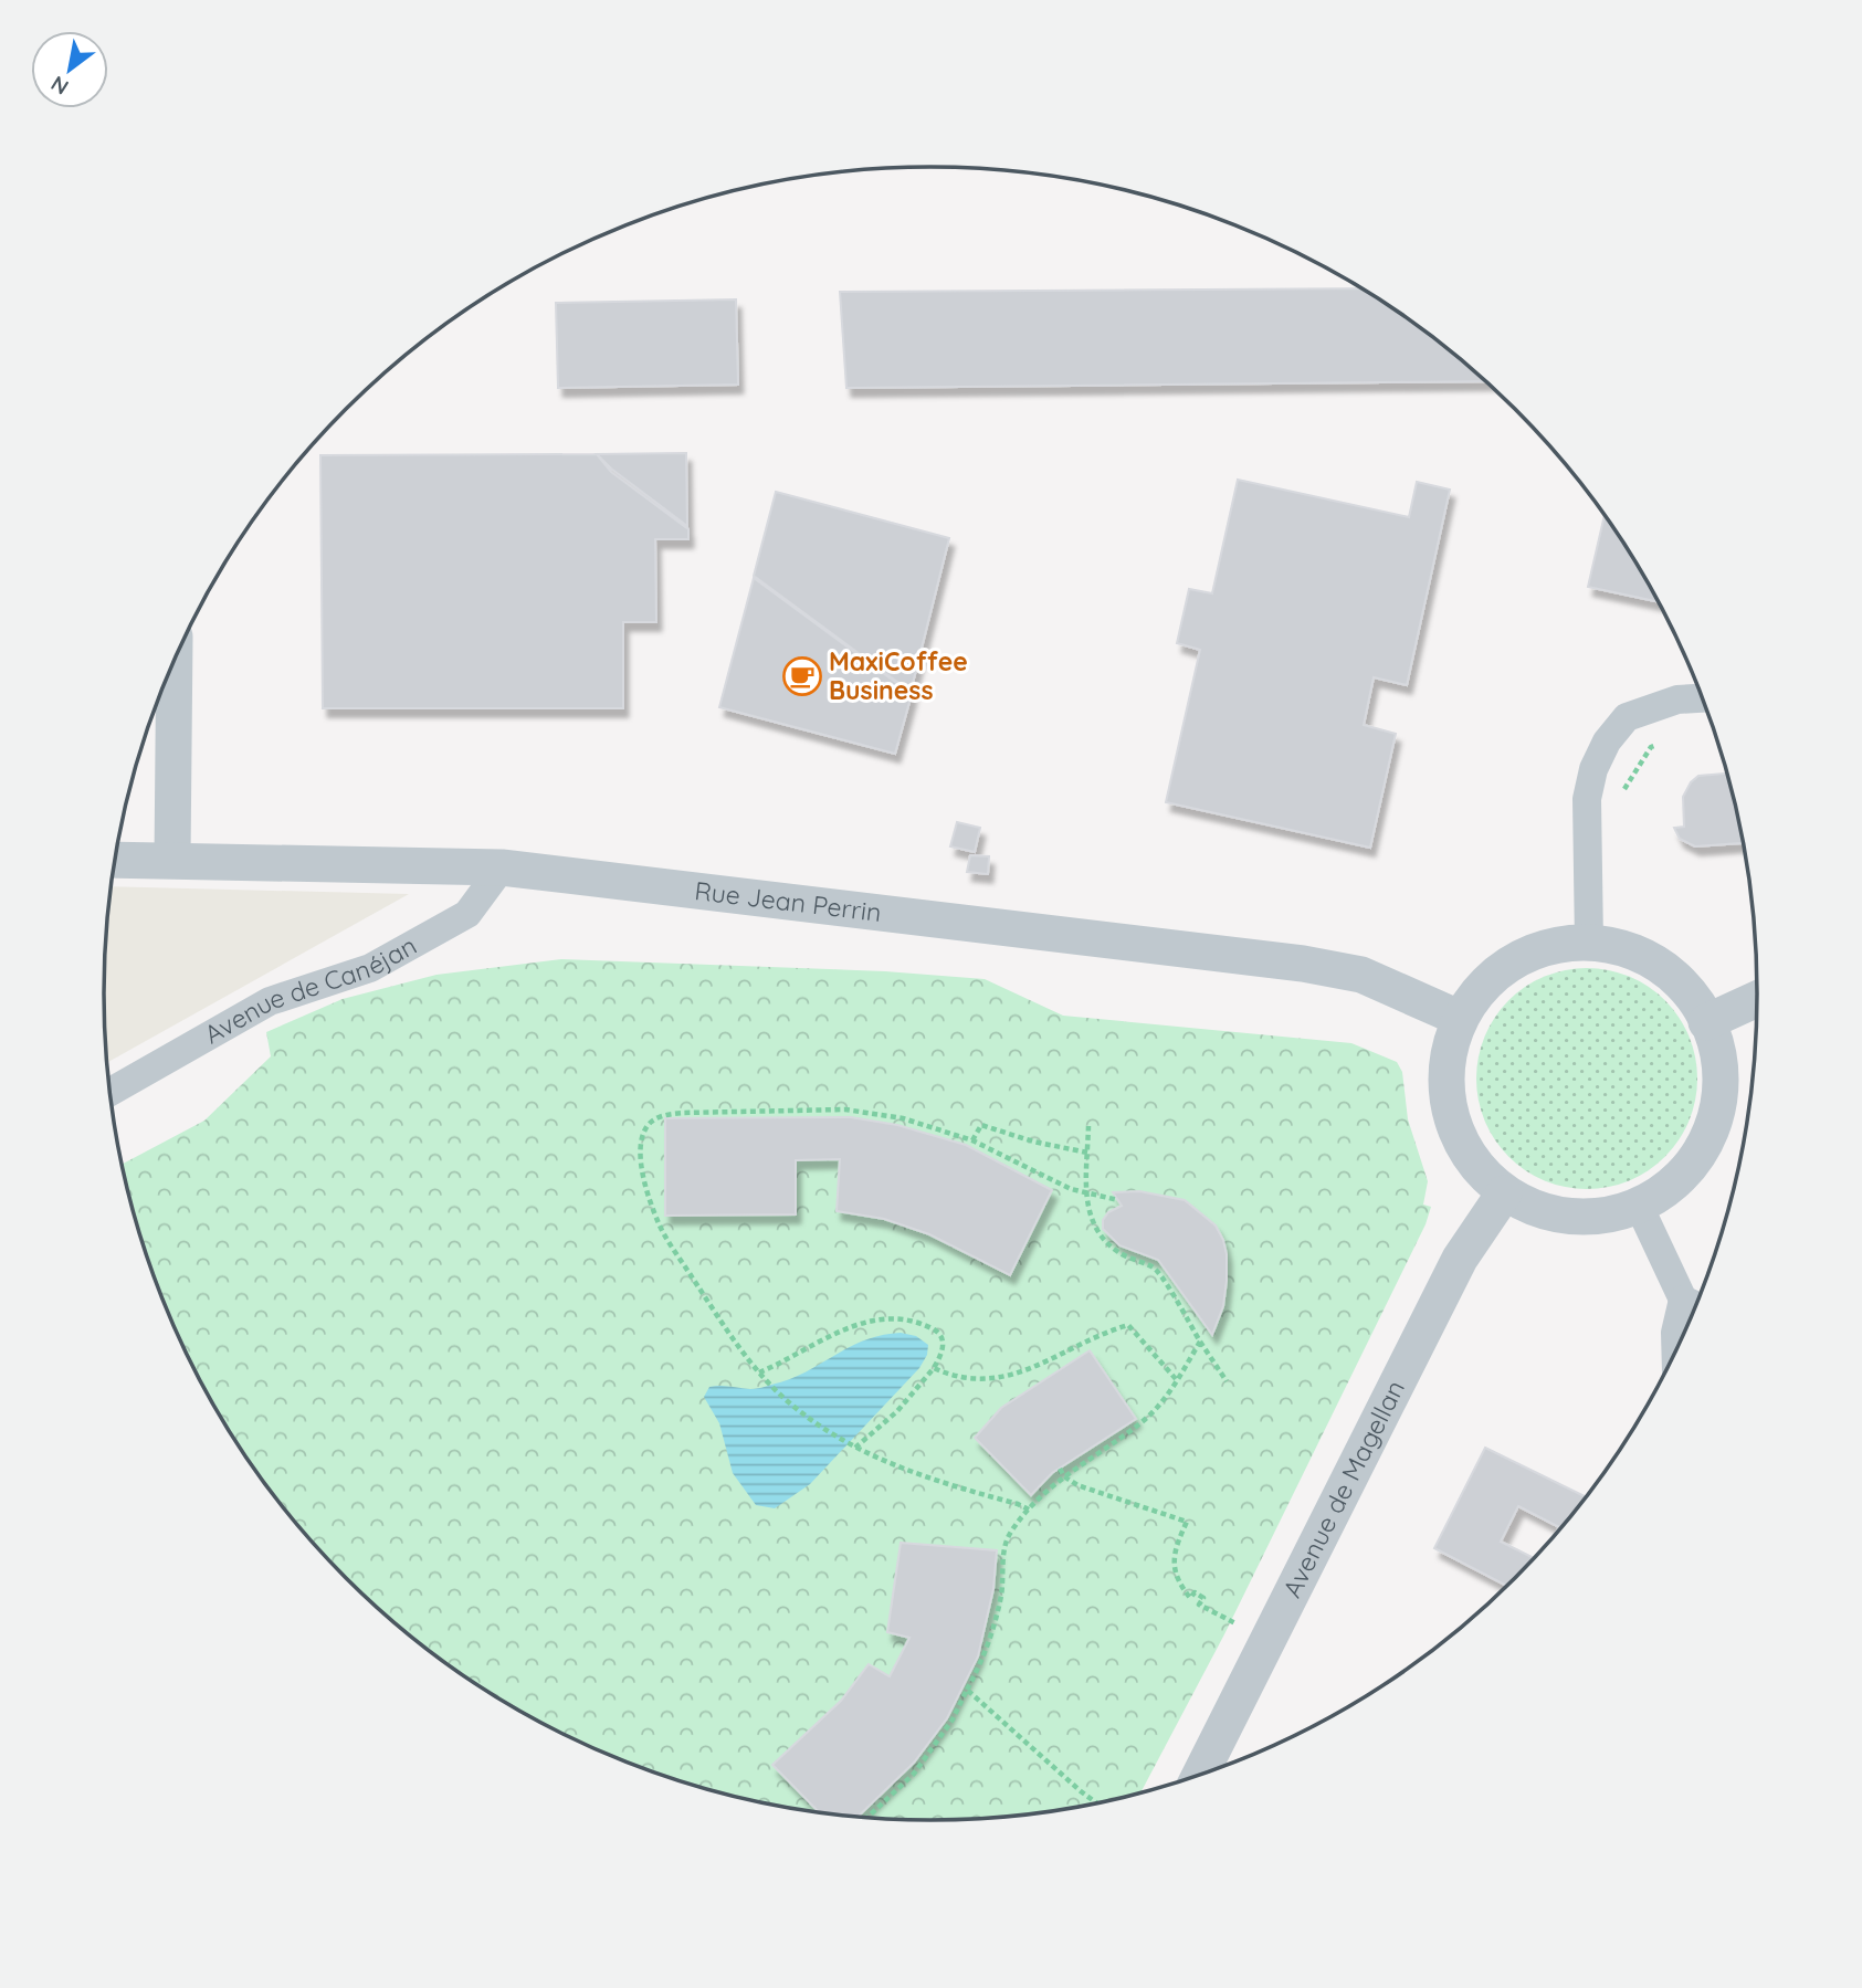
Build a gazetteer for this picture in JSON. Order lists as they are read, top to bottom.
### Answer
{
  "streets": {
    "street": ["Rue Jean Perrin", "Avenue de Canéjan", "Avenue de Magellan"]
  },
  "crossings": [
    ["Rue Jean Perrin", "Avenue de Canéjan"],
    ["Rue Jean Perrin", "Avenue de Magellan"]
  ],
  "places": {
    "cafe": ["MaxiCoffee Business"]
  },
  "north": "bottom left"
}
